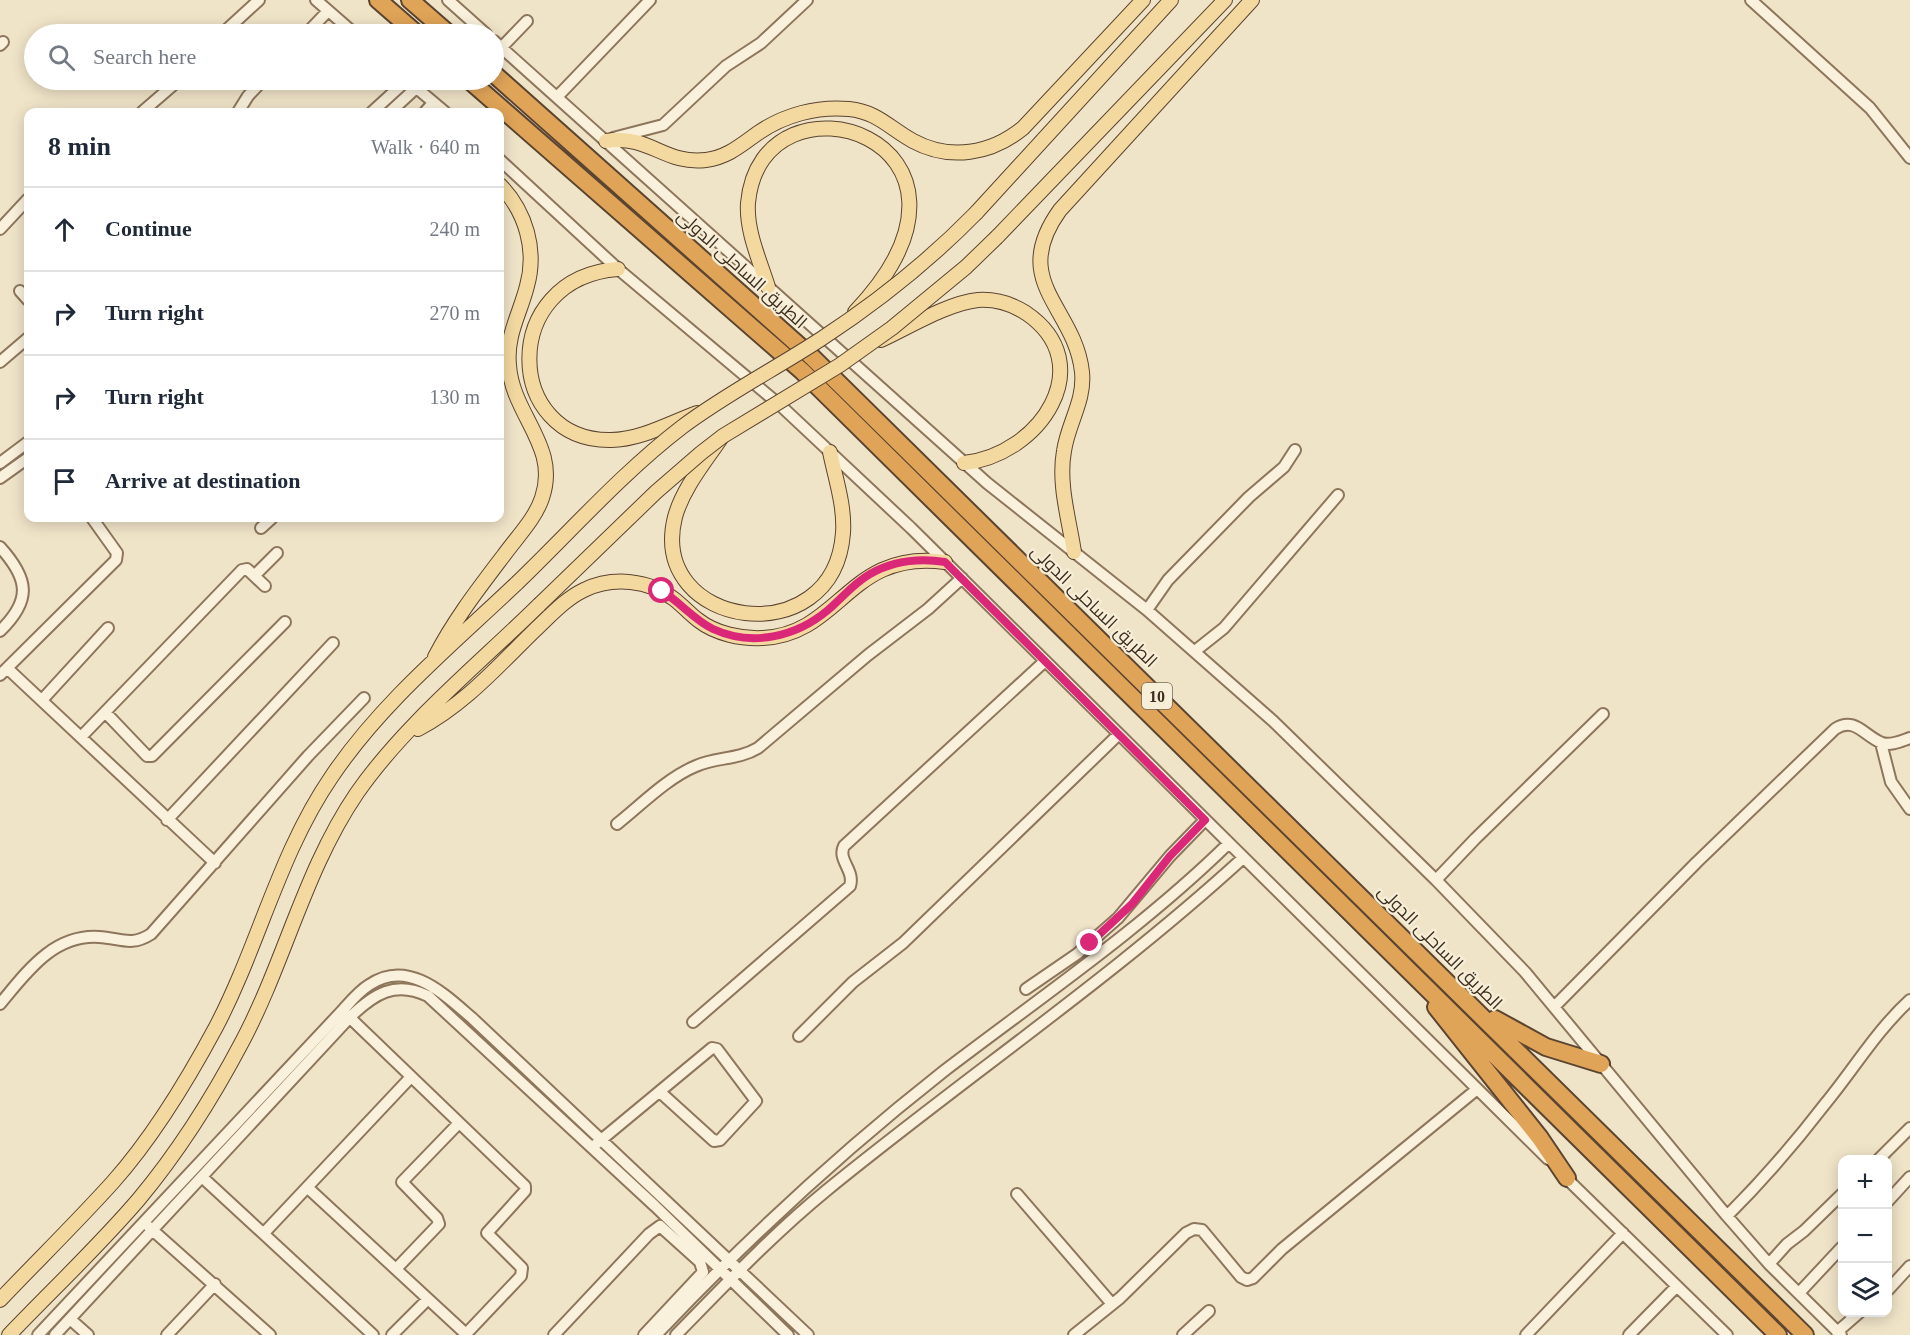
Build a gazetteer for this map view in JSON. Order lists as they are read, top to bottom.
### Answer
{
  "streets": {
    "highway": ["الطريق الساحلى الدولى", "10"]
  },
  "page": {
    "search": "Search here",
    "heading": ["8 min", "Walk · 640 m"],
    "list": [
      ["Continue", "240 m"],
      ["Turn right", "270 m"],
      ["Turn right", "130 m"],
      "Arrive at destination"
    ],
    "map_buttons": ["+", "−"]
  }
}
